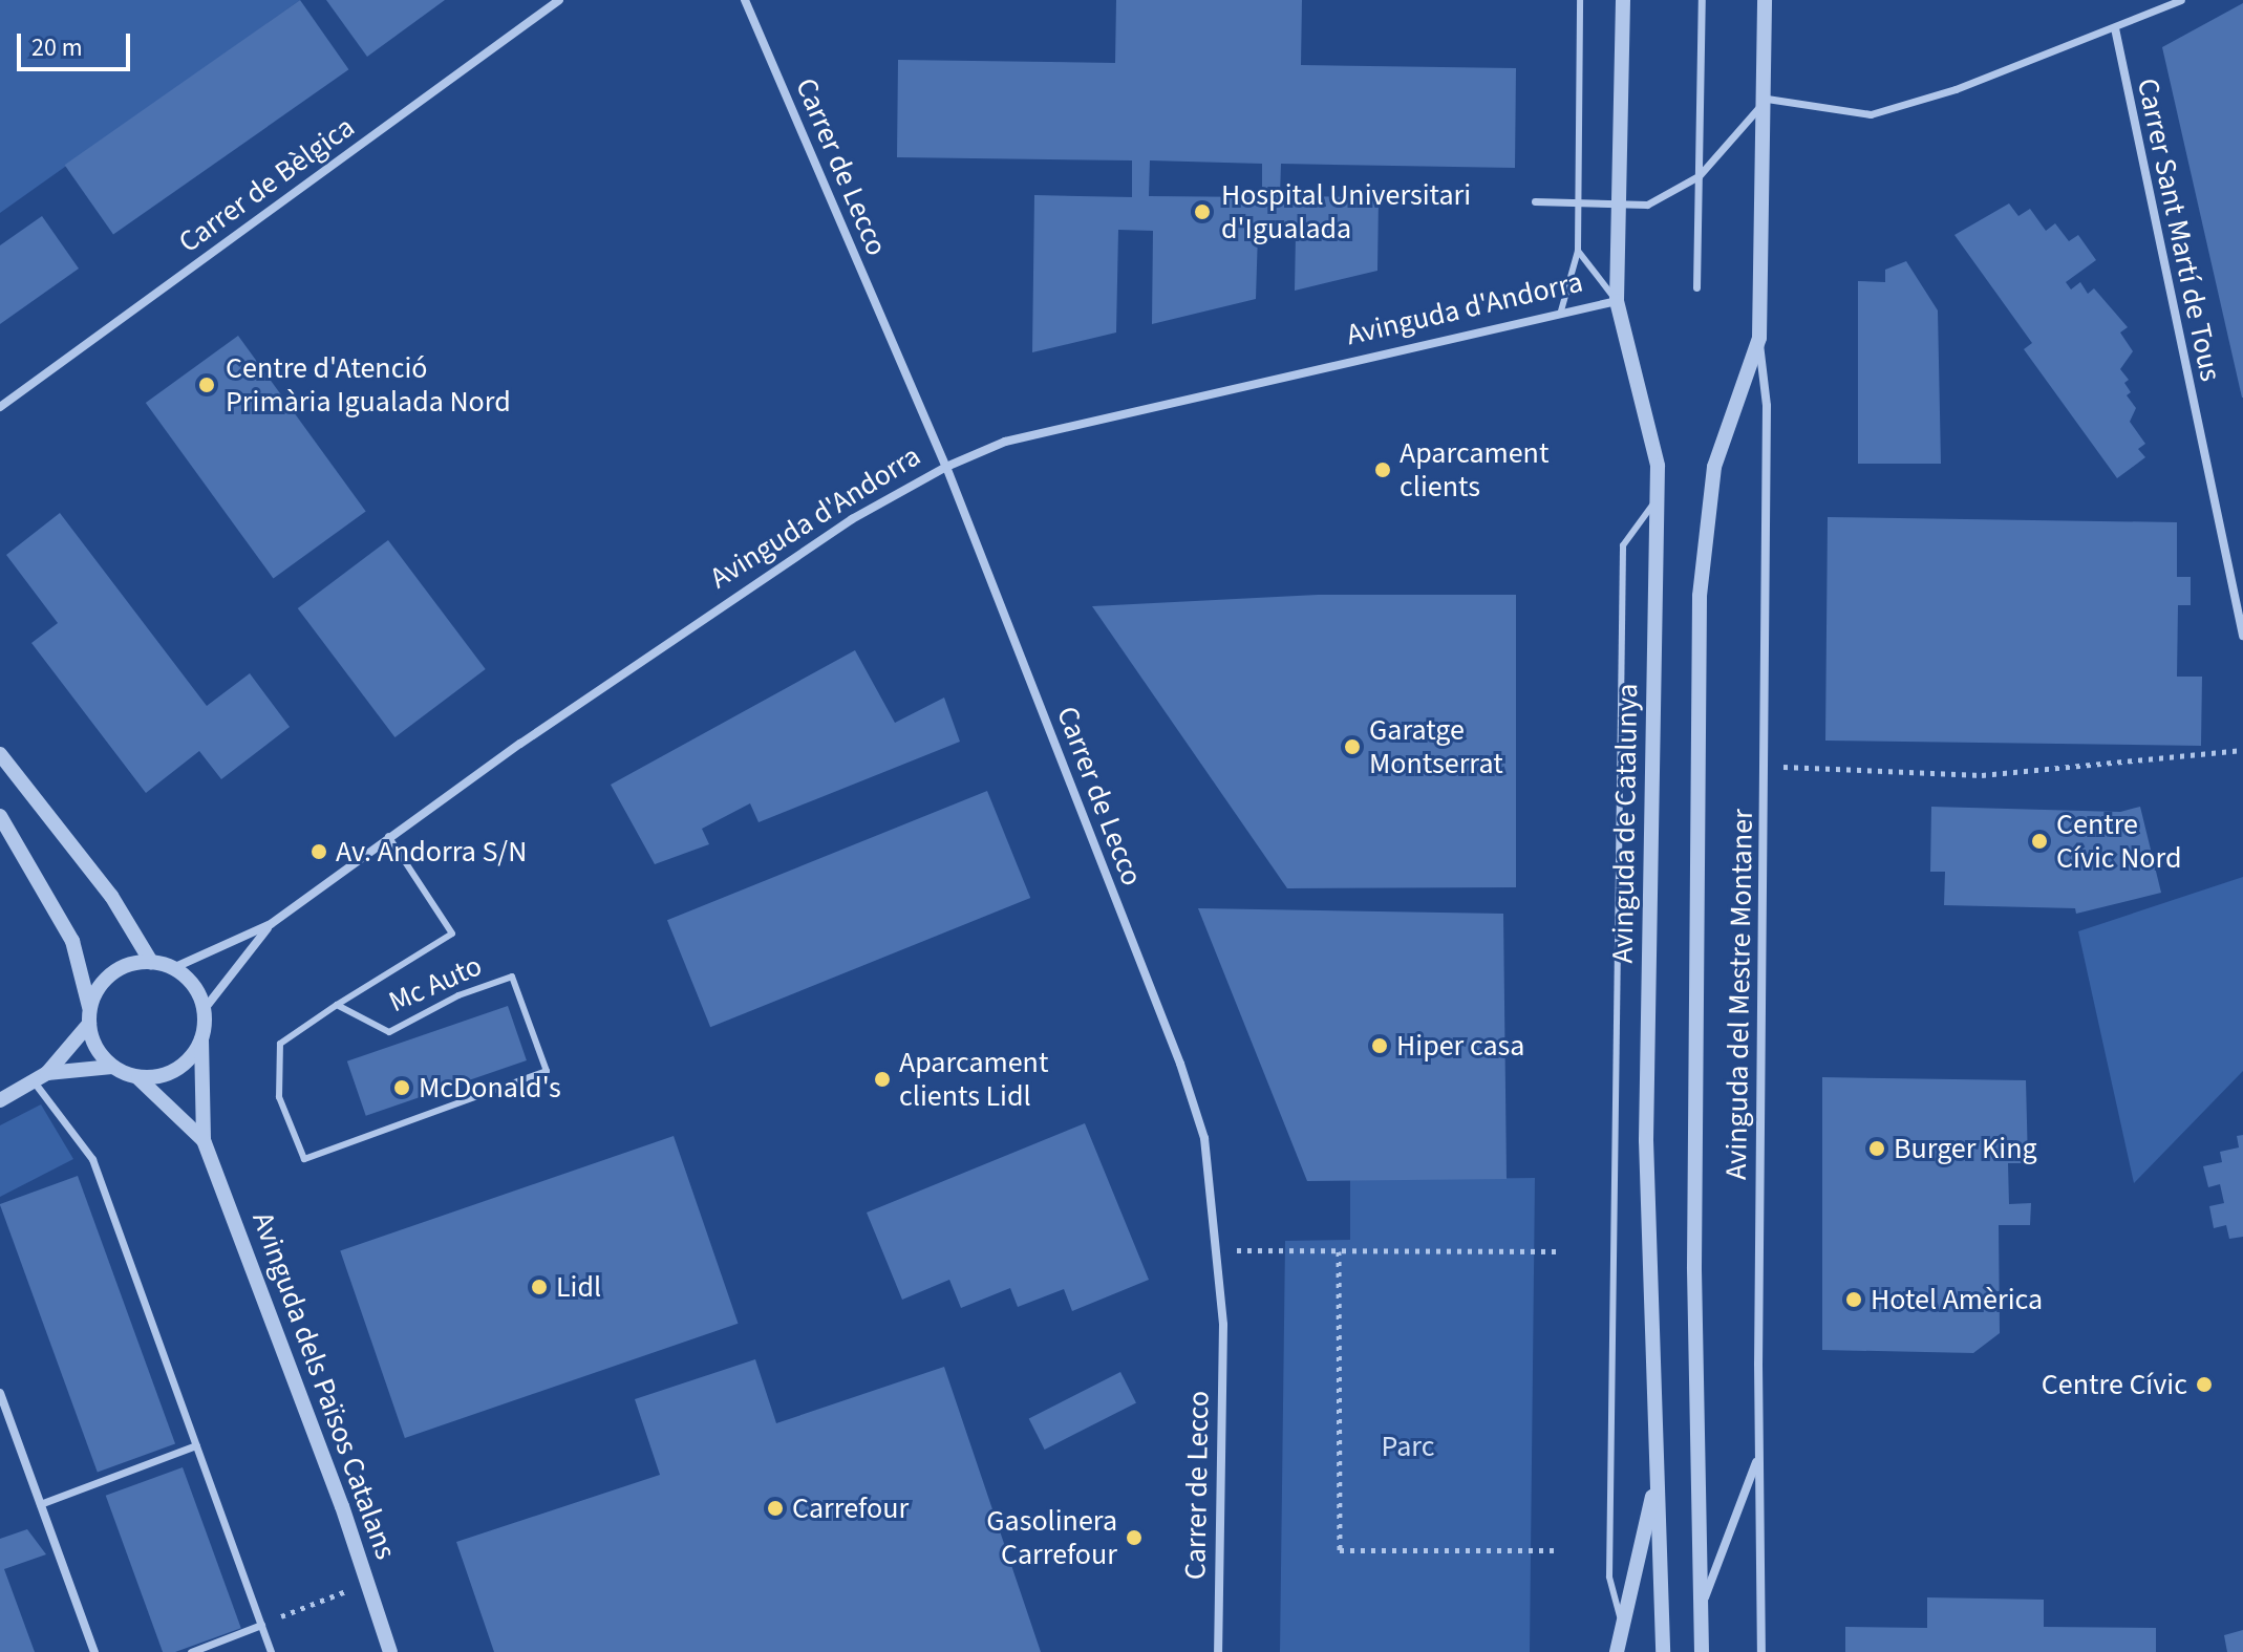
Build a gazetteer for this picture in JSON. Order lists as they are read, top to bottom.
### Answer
{
  "streets": {
    "street": [
      "Carrer de Lecco",
      "Carrer de Bèlgica",
      "Carrer Sant Martí de Tous",
      "Avinguda d'Andorra",
      "Avinguda de Catalunya",
      "Avinguda del Mestre Montaner",
      "Avinguda dels Països Catalans"
    ],
    "lane": ["Mc Auto"]
  },
  "crossings": [
    ["Carrer de Lecco", "Avinguda d'Andorra"],
    ["Avinguda d'Andorra", "Avinguda de Catalunya"],
    ["Avinguda d'Andorra", "Mc Auto"],
    ["Avinguda d'Andorra", "Avinguda dels Països Catalans"]
  ],
  "parks": ["Parc"],
  "places": [
    "Hospital Universitari d'Igualada",
    "Centre d'Atenció Primària Igualada Nord",
    "Aparcament clients",
    "Garatge Montserrat",
    "Centre Cívic Nord",
    "Av. Andorra S/N",
    "Hiper casa",
    "Aparcament clients Lidl",
    "McDonald's",
    "Burger King",
    "Lidl",
    "Hotel Amèrica",
    "Centre Cívic",
    "Carrefour",
    "Gasolinera Carrefour"
  ],
  "scale_bar": "20 m"
}
